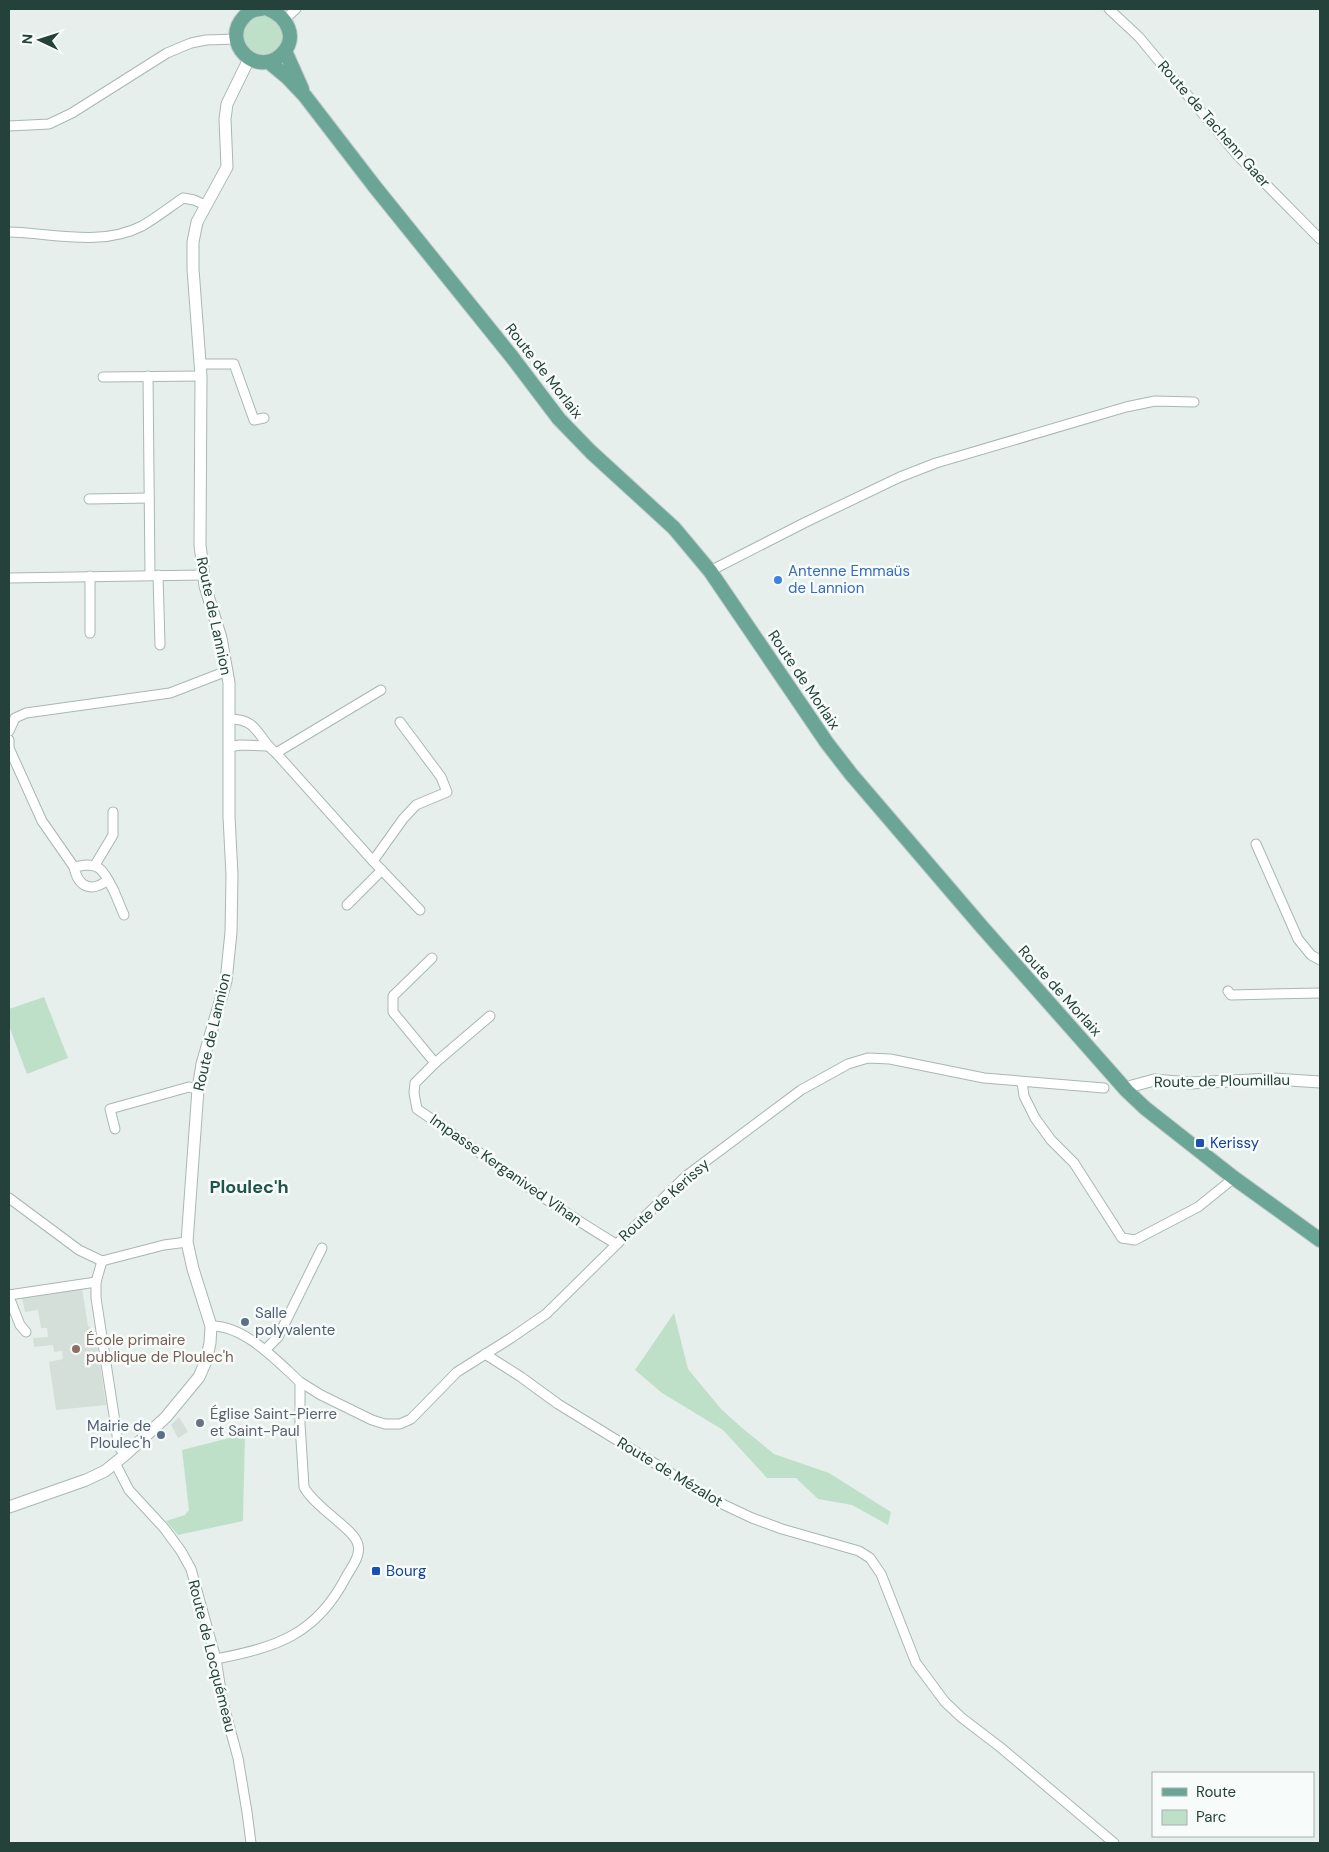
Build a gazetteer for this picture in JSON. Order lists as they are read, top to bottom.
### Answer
{
  "streets": {
    "main road": ["Route de Morlaix"],
    "street": [
      "Route de Tachenn Gaer",
      "Route de Lannion",
      "Route de Ploumillau",
      "Impasse Kerganived Vihan",
      "Route de Kerissy",
      "Route de Mézalot",
      "Route de Locquémeau"
    ]
  },
  "crossings": [
    ["Route de Morlaix", "Route de Ploumillau"],
    ["Route de Lannion", "Route de Kerissy"],
    ["Impasse Kerganived Vihan", "Route de Kerissy"],
    ["Route de Kerissy", "Route de Mézalot"]
  ],
  "districts": ["Ploulec'h"],
  "places": {
    "other": [
      "Antenne Emmaüs de Lannion",
      "Salle polyvalente",
      "École primaire publique de Ploulec'h",
      "Église Saint-Pierre et Saint-Paul",
      "Mairie de Ploulec'h"
    ],
    "transit": ["Kerissy", "Bourg"]
  },
  "legend": ["Route", "Parc"],
  "north": "left"
}
